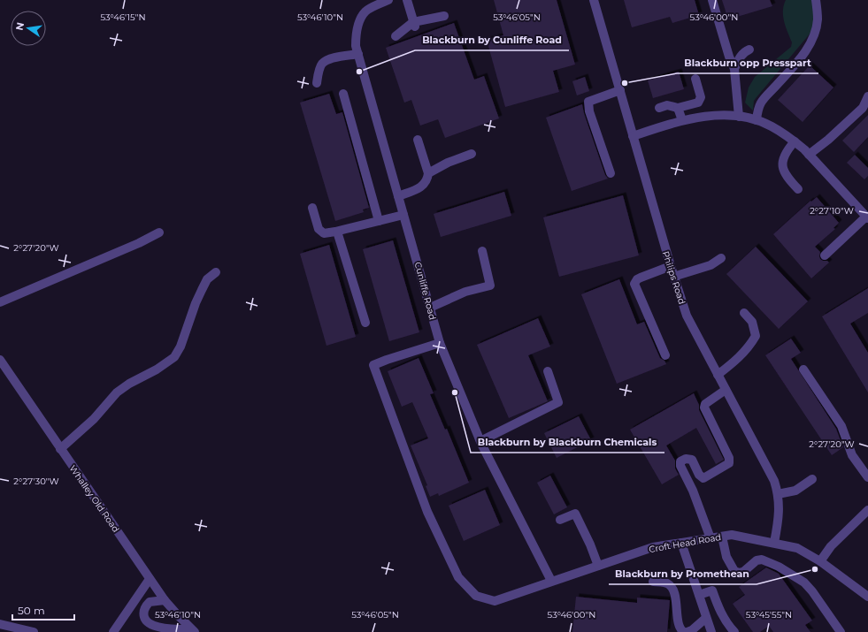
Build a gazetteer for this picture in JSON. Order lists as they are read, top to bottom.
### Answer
{
  "streets": {
    "street": [
      "Philips Road",
      "Cunliffe Road",
      "Whalley Old Road",
      "Croft Head Road"
    ]
  },
  "crossings": [
    ["Philips Road", "Croft Head Road"],
    ["Cunliffe Road", "Croft Head Road"]
  ],
  "places": [
    "Blackburn by Cunliffe Road",
    "Blackburn opp Presspart",
    "Blackburn by Blackburn Chemicals",
    "Blackburn by Promethean"
  ],
  "scale_bar": "50 m",
  "north": "left",
  "coordinates": [
    "53°46'10\"N",
    "53°46'05\"N",
    "53°46'00\"N",
    "53°46'15\"N",
    "2°27'10\"W",
    "2°27'20\"W",
    "2°27'30\"W",
    "53°45'55\"N"
  ]
}
